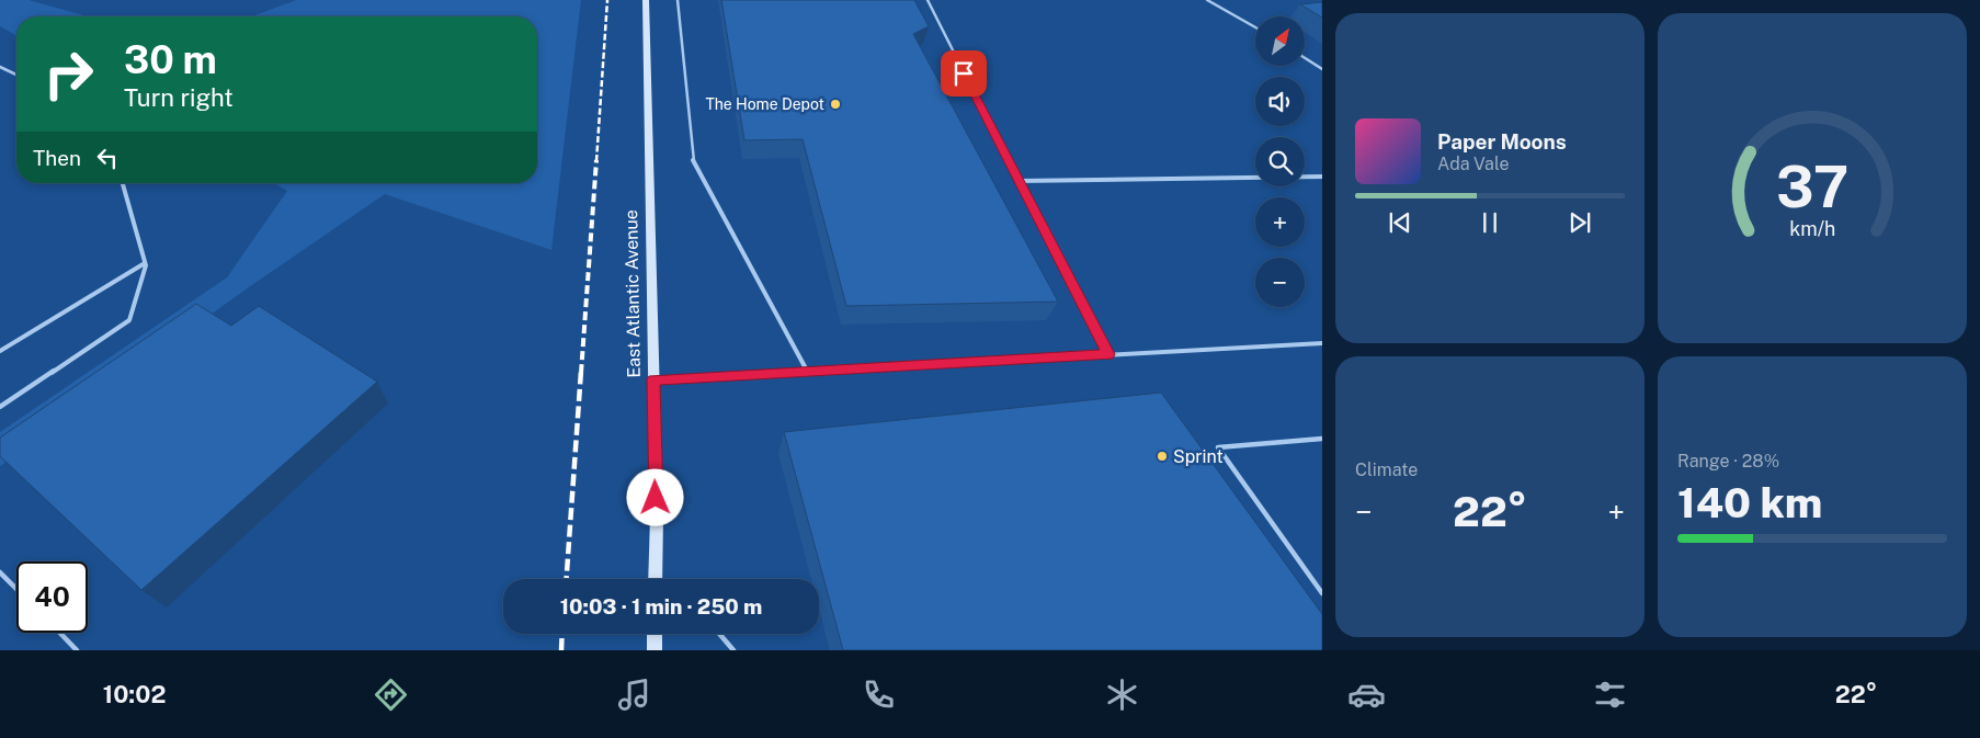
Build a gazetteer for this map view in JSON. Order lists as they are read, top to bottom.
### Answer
{
  "streets": {
    "street": ["East Atlantic Avenue"]
  },
  "places": ["The Home Depot", "Sprint"],
  "north": "top right",
  "page": {
    "map_buttons": ["+", "−"],
    "turn": ["30 m", "Turn right"],
    "song": ["Paper Moons", "Ada Vale"],
    "then": "Then",
    "tile": [
      "Climate",
      ["Range · 28%", "140 km"]
    ],
    "heat": ["−", "22°", "+"],
    "limit": "40",
    "trip": "10:03 · 1 min · 250 m",
    "tabs": ["10:02", "22°"],
    "gauge": ["37", "km/h"]
  }
}
